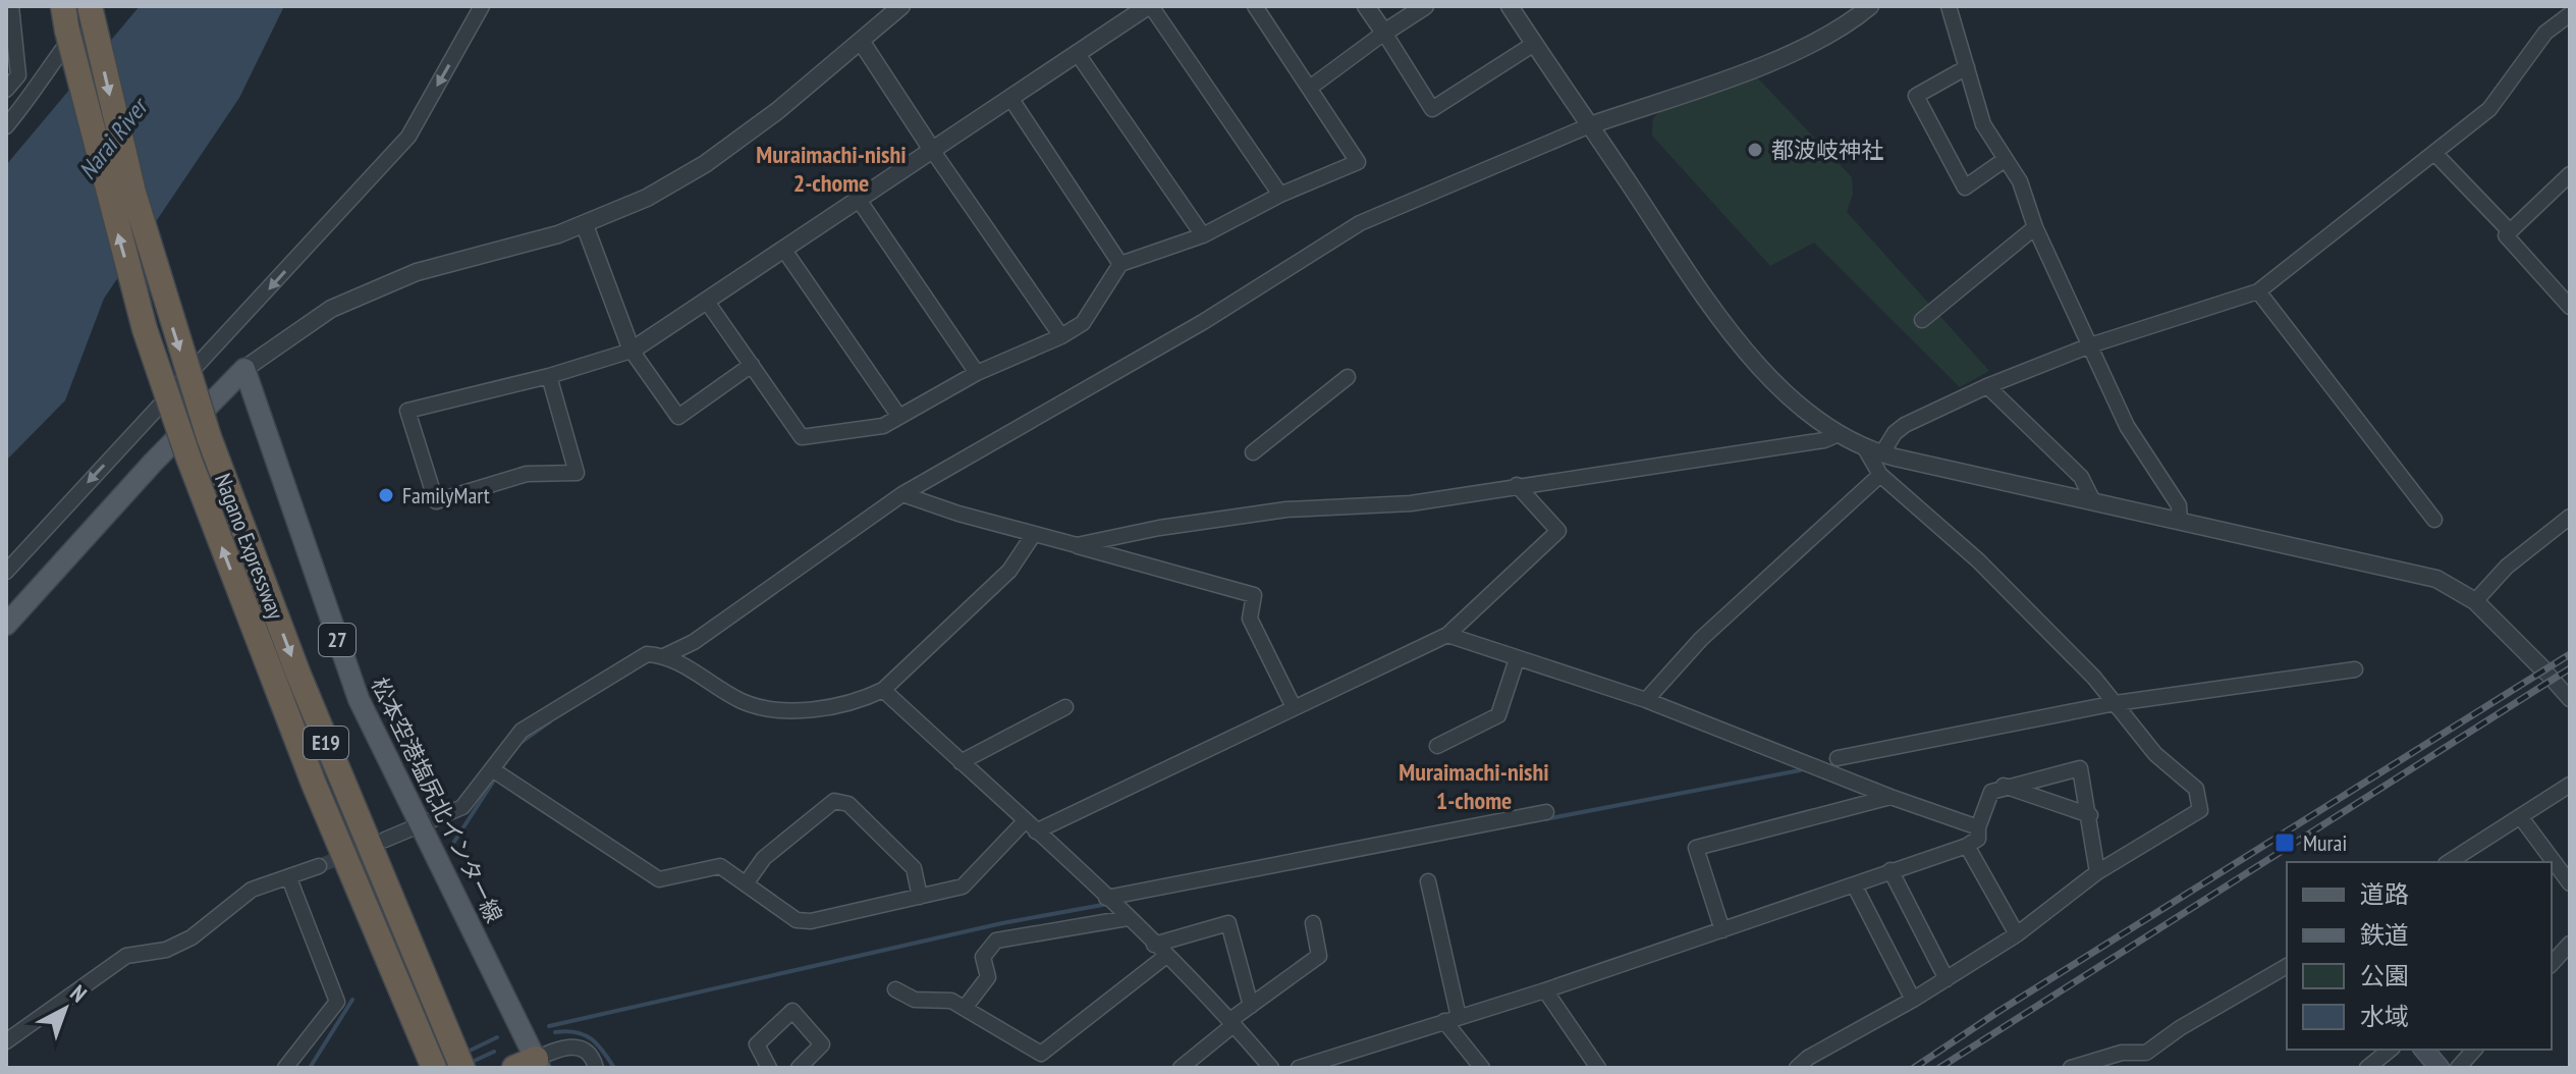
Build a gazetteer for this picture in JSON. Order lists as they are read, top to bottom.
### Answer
{
  "streets": {
    "highway": ["Nagano Expressway", "E19"],
    "main road": ["27", "松本空港塩尻北インター線"]
  },
  "districts": ["Muraimachi-nishi 2-chome", "Muraimachi-nishi 1-chome"],
  "water": ["Narai River"],
  "places": {
    "other": ["都波岐神社", "FamilyMart"],
    "transit": ["Murai"]
  },
  "legend": [
    "道路",
    "鉄道",
    "公園",
    "水域"
  ],
  "north": "top right"
}
